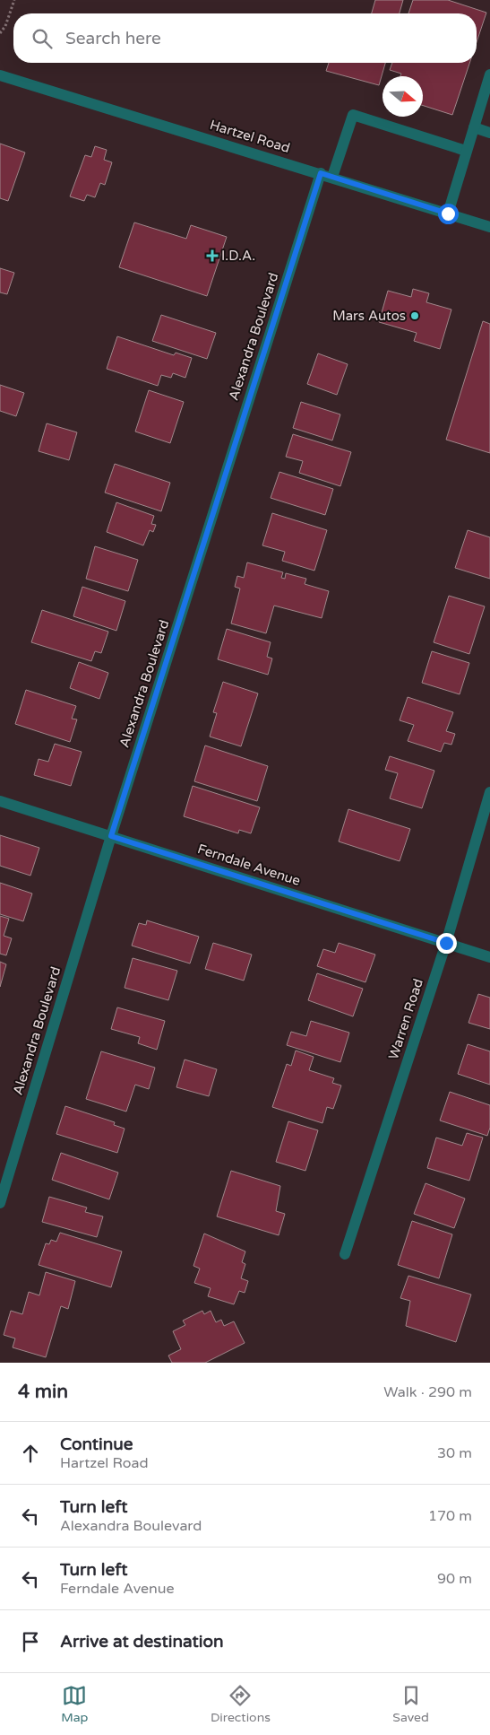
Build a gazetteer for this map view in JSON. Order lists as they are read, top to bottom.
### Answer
{
  "streets": {
    "street": [
      "Hartzel Road",
      "Alexandra Boulevard",
      "Ferndale Avenue",
      "Warren Road"
    ]
  },
  "crossings": [
    ["Hartzel Road", "Alexandra Boulevard"],
    ["Alexandra Boulevard", "Ferndale Avenue"],
    ["Ferndale Avenue", "Warren Road"]
  ],
  "places": {
    "health": ["I.D.A."],
    "other": ["Mars Autos"]
  },
  "north": "right",
  "page": {
    "search": "Search here",
    "heading": ["4 min", "Walk · 290 m"],
    "list": [
      ["Continue", "Hartzel Road", "30 m"],
      ["Turn left", "Alexandra Boulevard", "170 m"],
      ["Turn left", "Ferndale Avenue", "90 m"],
      "Arrive at destination"
    ],
    "nav": ["Map", "Directions", "Saved"]
  }
}
